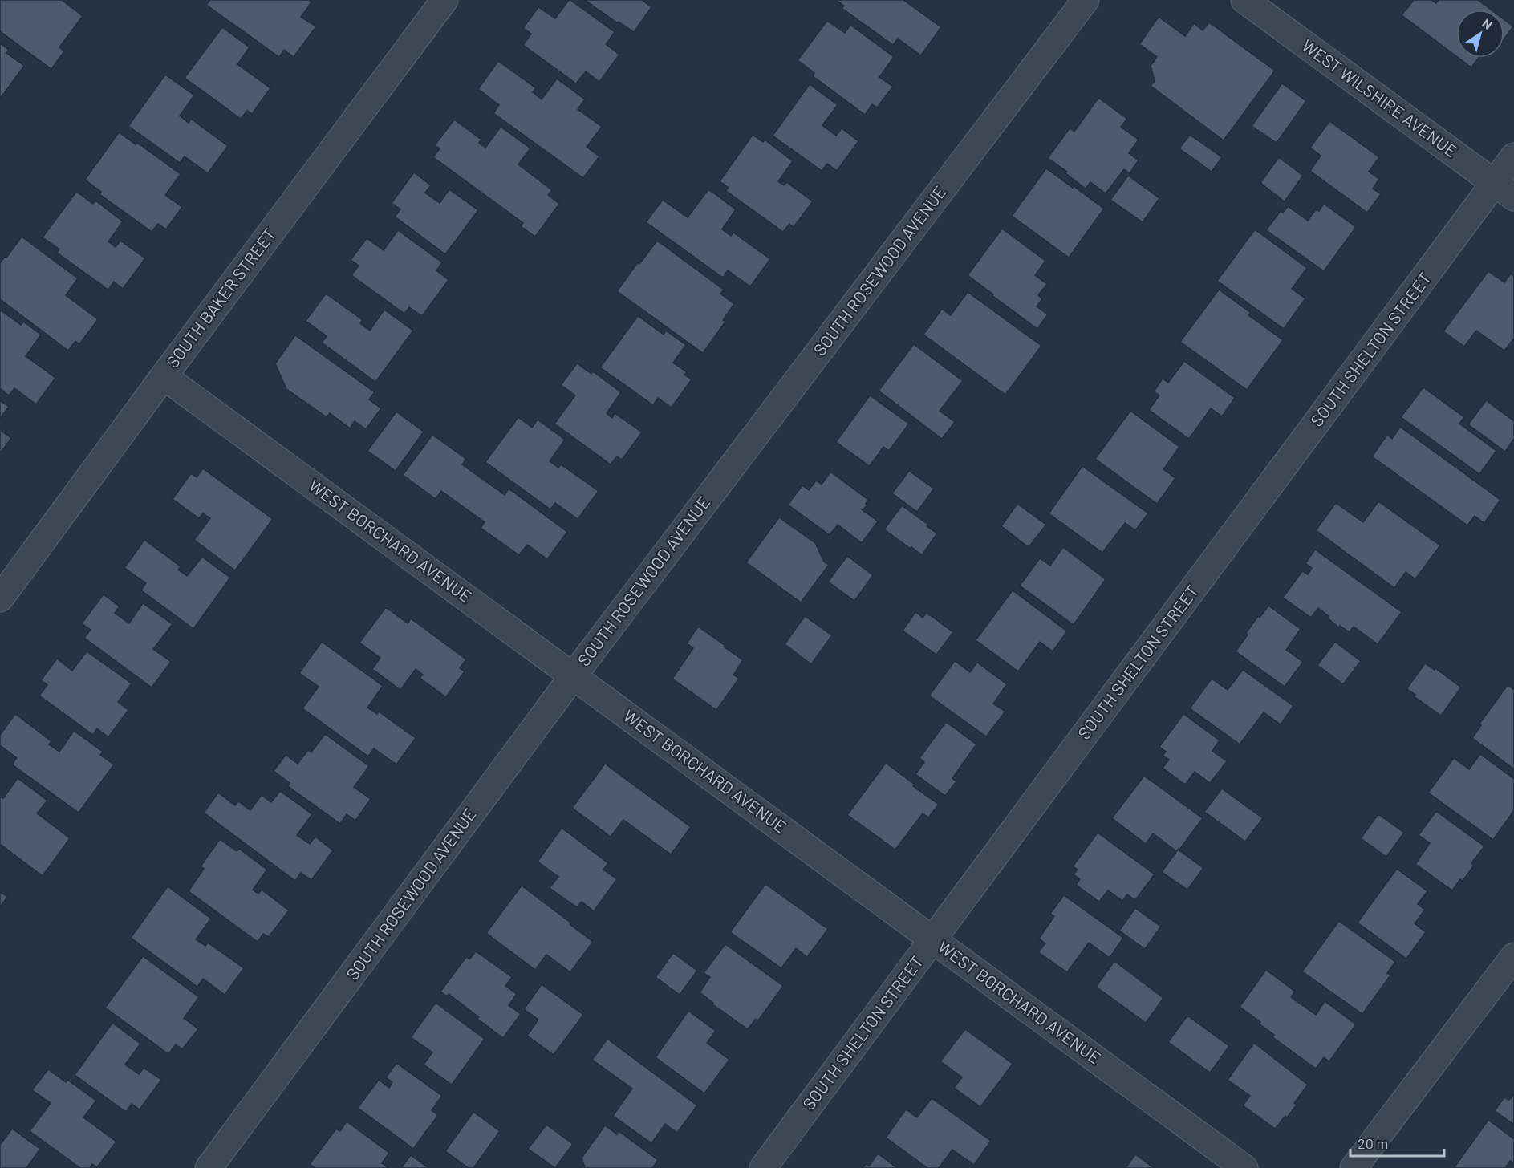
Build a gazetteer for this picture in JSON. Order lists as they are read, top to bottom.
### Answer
{
  "streets": {
    "street": [
      "WEST WILSHIRE AVENUE",
      "SOUTH ROSEWOOD AVENUE",
      "SOUTH BAKER STREET",
      "SOUTH SHELTON STREET",
      "WEST BORCHARD AVENUE"
    ]
  },
  "crossings": [
    ["WEST WILSHIRE AVENUE", "SOUTH SHELTON STREET"],
    ["SOUTH ROSEWOOD AVENUE", "WEST BORCHARD AVENUE"],
    ["SOUTH BAKER STREET", "WEST BORCHARD AVENUE"],
    ["SOUTH SHELTON STREET", "WEST BORCHARD AVENUE"]
  ],
  "scale_bar": "20 m",
  "north": "top right"
}
